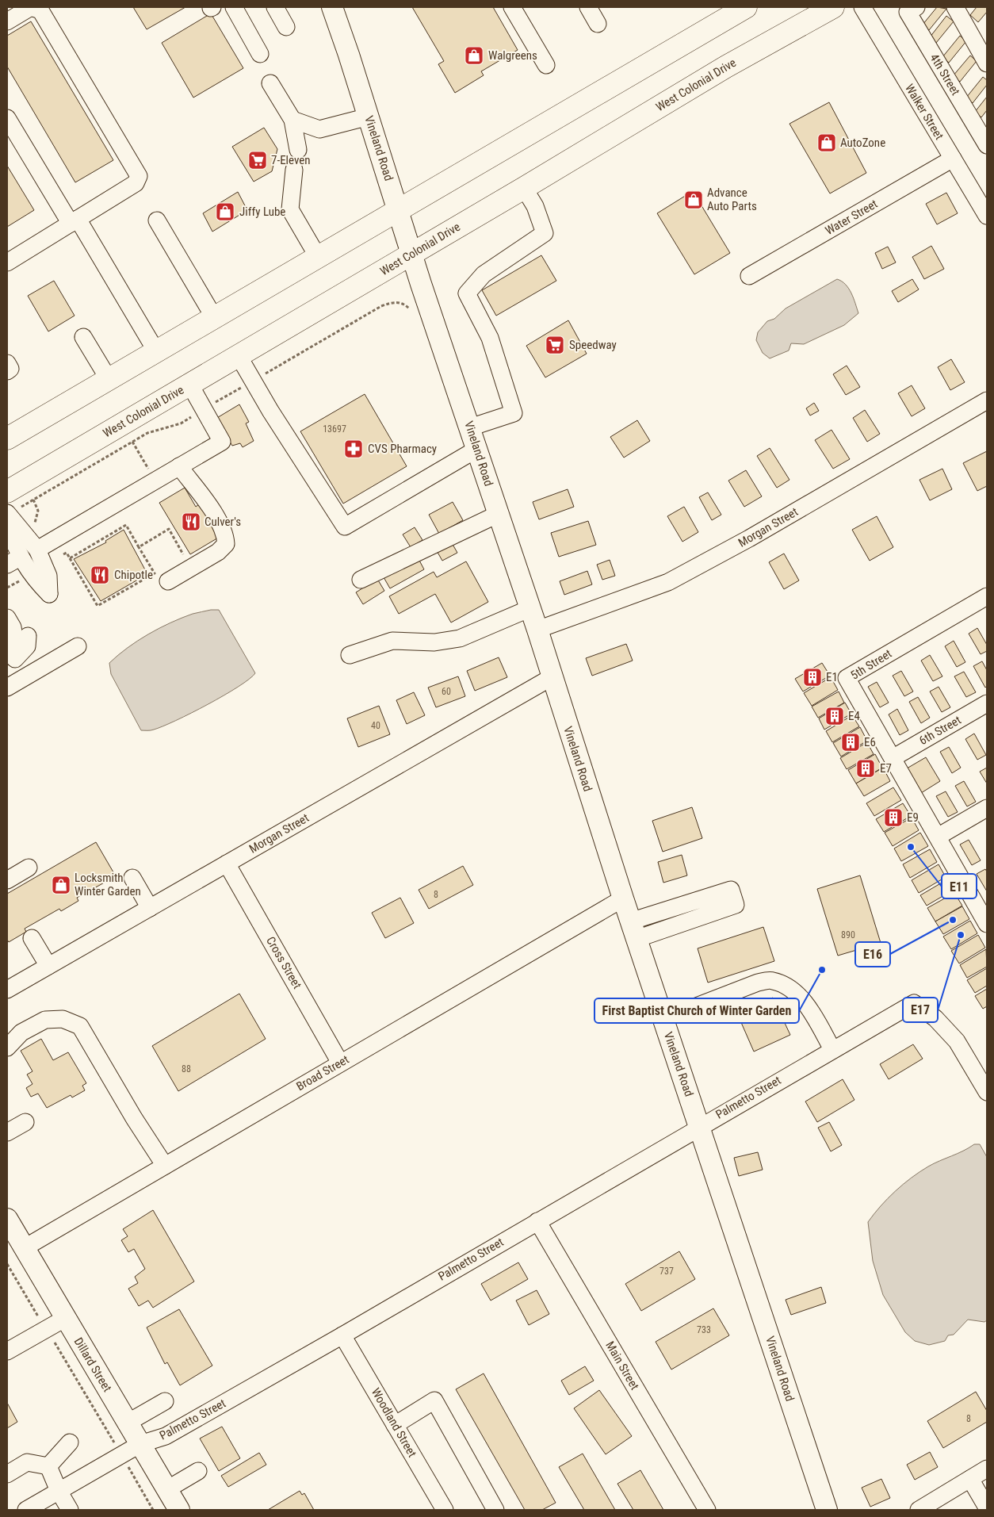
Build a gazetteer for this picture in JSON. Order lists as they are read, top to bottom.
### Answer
{
  "streets": {
    "highway": ["West Colonial Drive"],
    "main road": ["Vineland Road", "Dillard Street"],
    "street": [
      "4th Street",
      "Walker Street",
      "Water Street",
      "Morgan Street",
      "5th Street",
      "6th Street",
      "Cross Street",
      "Broad Street",
      "Palmetto Street",
      "Main Street",
      "Woodland Street"
    ]
  },
  "crossings": [
    ["West Colonial Drive", "Vineland Road"],
    ["Walker Street", "Water Street"],
    ["Vineland Road", "Morgan Street"],
    ["Vineland Road", "Broad Street"],
    ["Vineland Road", "Palmetto Street"],
    ["Morgan Street", "Cross Street"],
    ["5th Street", "6th Street"],
    ["Cross Street", "Broad Street"],
    ["Broad Street", "Dillard Street"],
    ["Palmetto Street", "Dillard Street"],
    ["Palmetto Street", "Main Street"],
    ["Palmetto Street", "Woodland Street"]
  ],
  "places": {
    "shop": [
      "Walgreens",
      "AutoZone",
      "Advance Auto Parts",
      "Jiffy Lube",
      "Locksmith Winter Garden"
    ],
    "supermarket": ["7-Eleven", "Speedway"],
    "pharmacy": ["CVS Pharmacy"],
    "restaurant": ["Culver's", "Chipotle"],
    "building": [
      "E1",
      "E4",
      "E6",
      "E7",
      "E9"
    ],
    "other": [
      "E11",
      "E16",
      "E17",
      "First Baptist Church of Winter Garden"
    ]
  },
  "house_numbers": [
    "13697",
    "60",
    "40",
    "8",
    "890",
    "88",
    "737",
    "733",
    "8"
  ]
}
